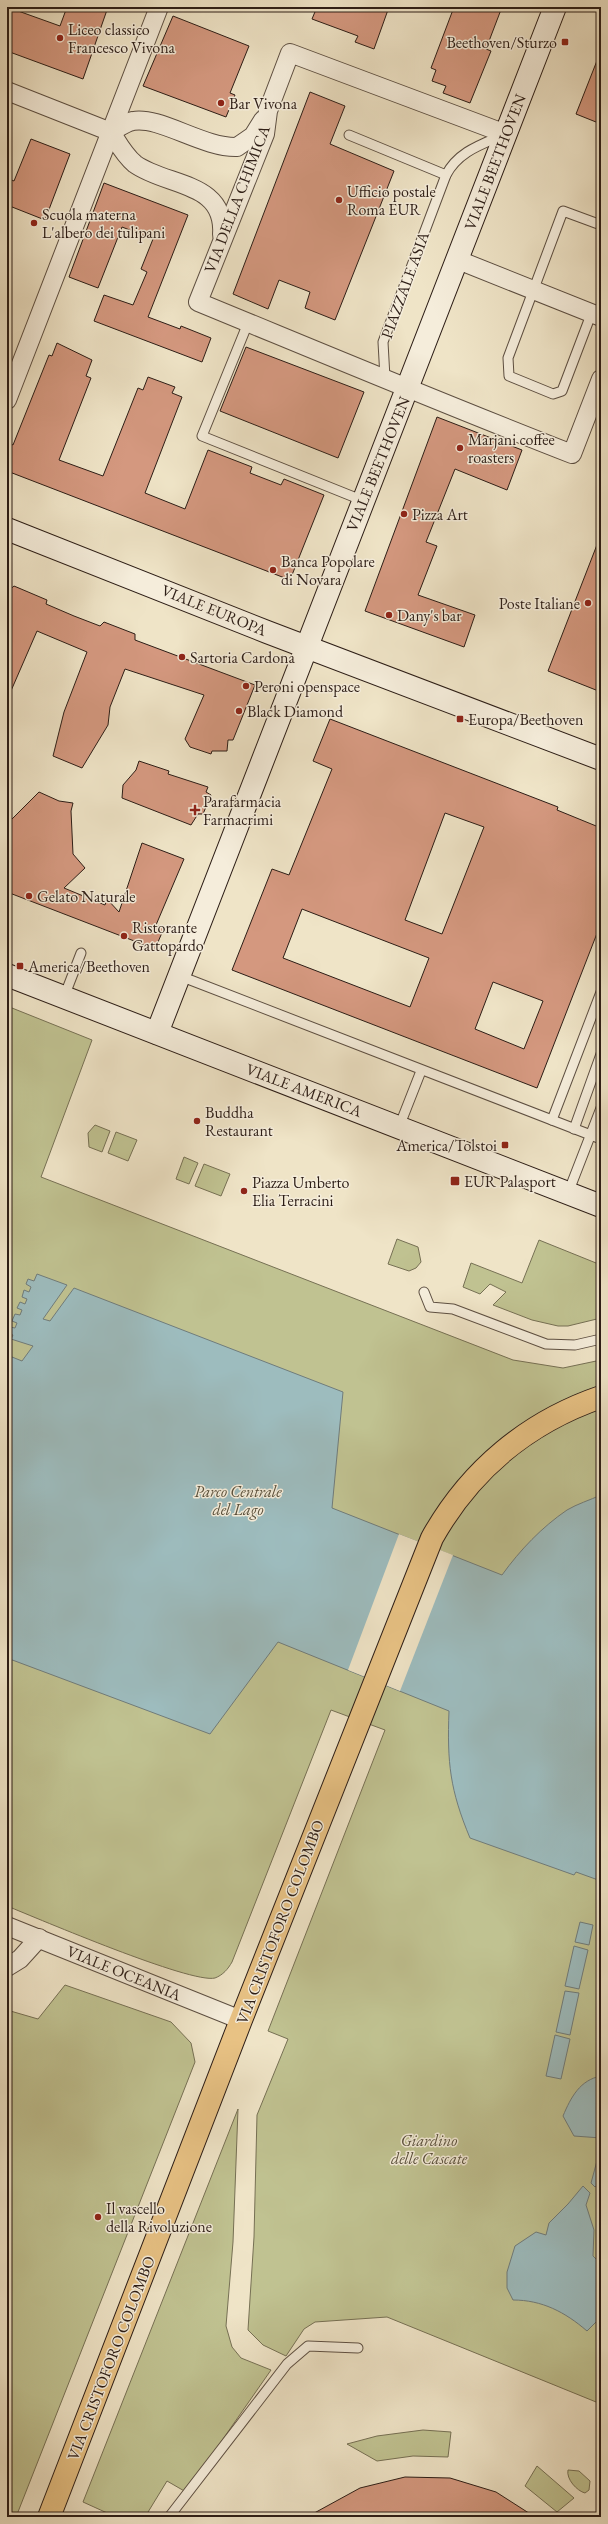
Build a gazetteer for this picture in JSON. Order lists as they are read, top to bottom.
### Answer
{
  "streets": {
    "main road": ["VIA CRISTOFORO COLOMBO"],
    "street": [
      "VIALE BEETHOVEN",
      "VIA DELLA CHIMICA",
      "VIALE EUROPA",
      "VIALE AMERICA",
      "VIALE OCEANIA"
    ],
    "lane": ["PIAZZALE ASIA"]
  },
  "crossings": [
    ["VIALE BEETHOVEN", "VIA DELLA CHIMICA"],
    ["VIALE BEETHOVEN", "PIAZZALE ASIA"],
    ["VIALE BEETHOVEN", "VIALE EUROPA"],
    ["VIALE BEETHOVEN", "VIALE AMERICA"],
    ["VIA DELLA CHIMICA", "PIAZZALE ASIA"],
    ["VIA CRISTOFORO COLOMBO", "VIALE OCEANIA"]
  ],
  "parks": ["Parco Centrale del Lago", "Giardino delle Cascate"],
  "places": {
    "other": [
      "Liceo classico Francesco Vivona",
      "Bar Vivona",
      "Ufficio postale Roma EUR",
      "Scuola materna L'albero dei tulipani",
      "Marjani coffee roasters",
      "Pizza Art",
      "Banca Popolare di Novara",
      "Poste Italiane",
      "Dany's bar",
      "Sartoria Cardona",
      "Peroni openspace",
      "Black Diamond",
      "Gelato Naturale",
      "Ristorante Gattopardo",
      "Buddha Restaurant",
      "Piazza Umberto Elia Terracini",
      "Il vascello della Rivoluzione"
    ],
    "transit": [
      "Beethoven/Sturzo",
      "Europa/Beethoven",
      "America/Beethoven",
      "America/Tolstoi",
      "EUR Palasport"
    ],
    "health": ["Parafarmacia Farmacrimi"]
  }
}
